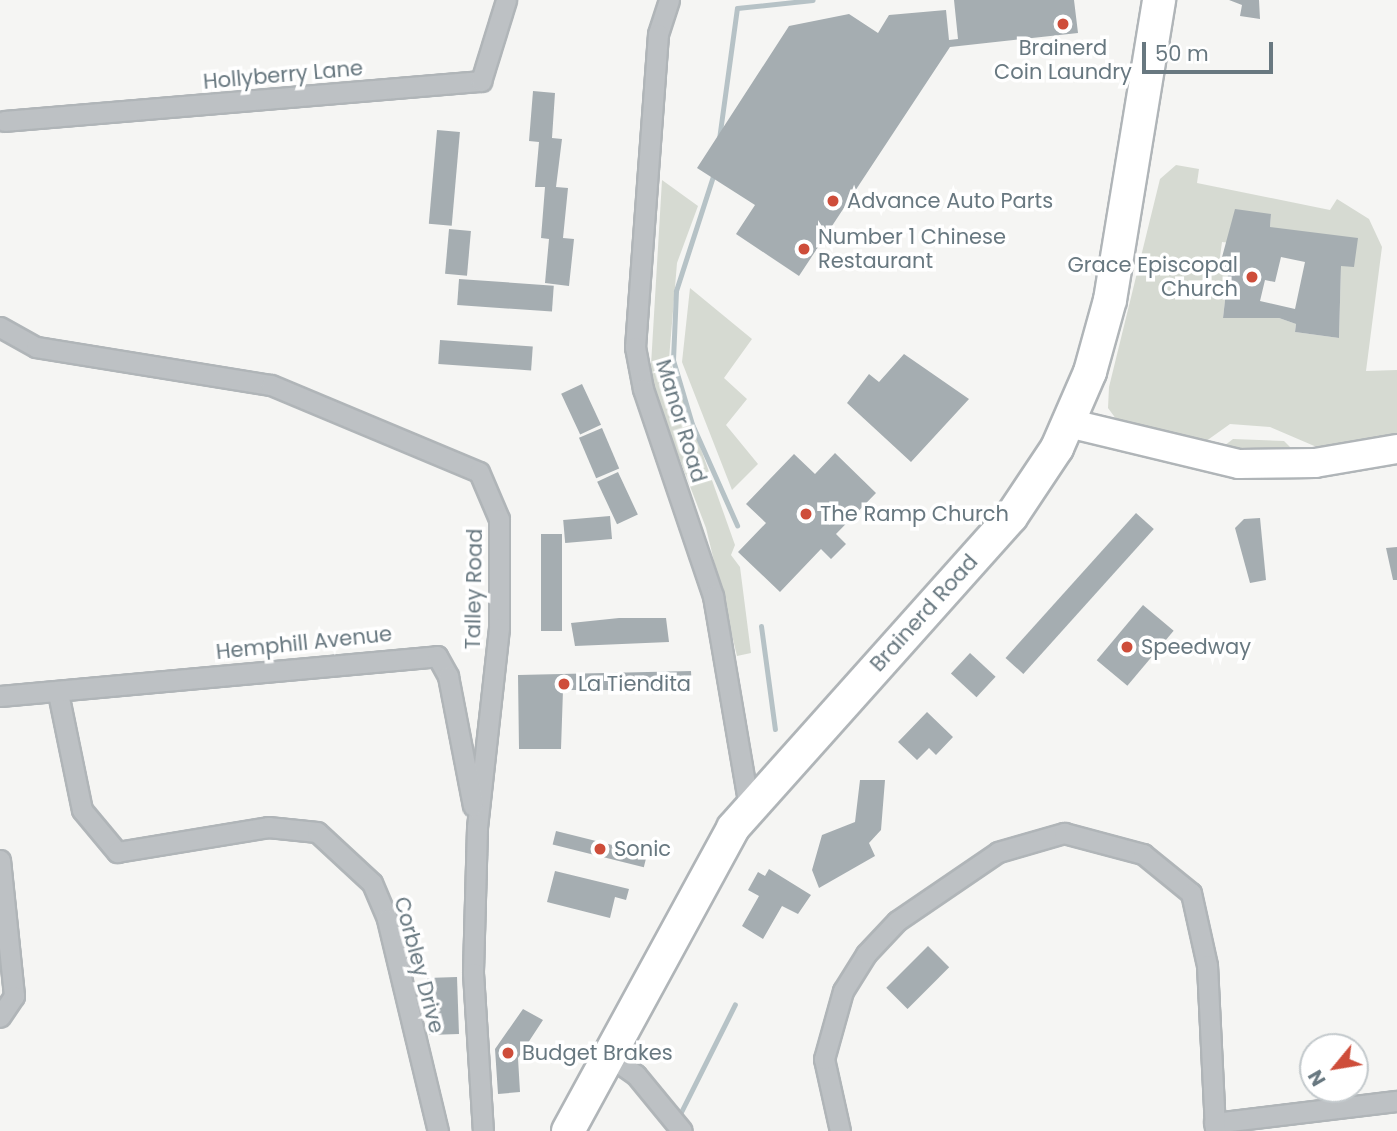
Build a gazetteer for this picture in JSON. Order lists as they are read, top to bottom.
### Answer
{
  "streets": {
    "main road": ["Brainerd Road"],
    "street": [
      "Hollyberry Lane",
      "Manor Road",
      "Talley Road",
      "Hemphill Avenue",
      "Corbley Drive"
    ]
  },
  "crossings": [
    ["Manor Road", "Brainerd Road"],
    ["Talley Road", "Hemphill Avenue"],
    ["Hemphill Avenue", "Corbley Drive"]
  ],
  "places": [
    "Brainerd Coin Laundry",
    "Advance Auto Parts",
    "Number 1 Chinese Restaurant",
    "Grace Episcopal Church",
    "The Ramp Church",
    "Speedway",
    "La Tiendita",
    "Sonic",
    "Budget Brakes"
  ],
  "scale_bar": "50 m",
  "north": "bottom left"
}
